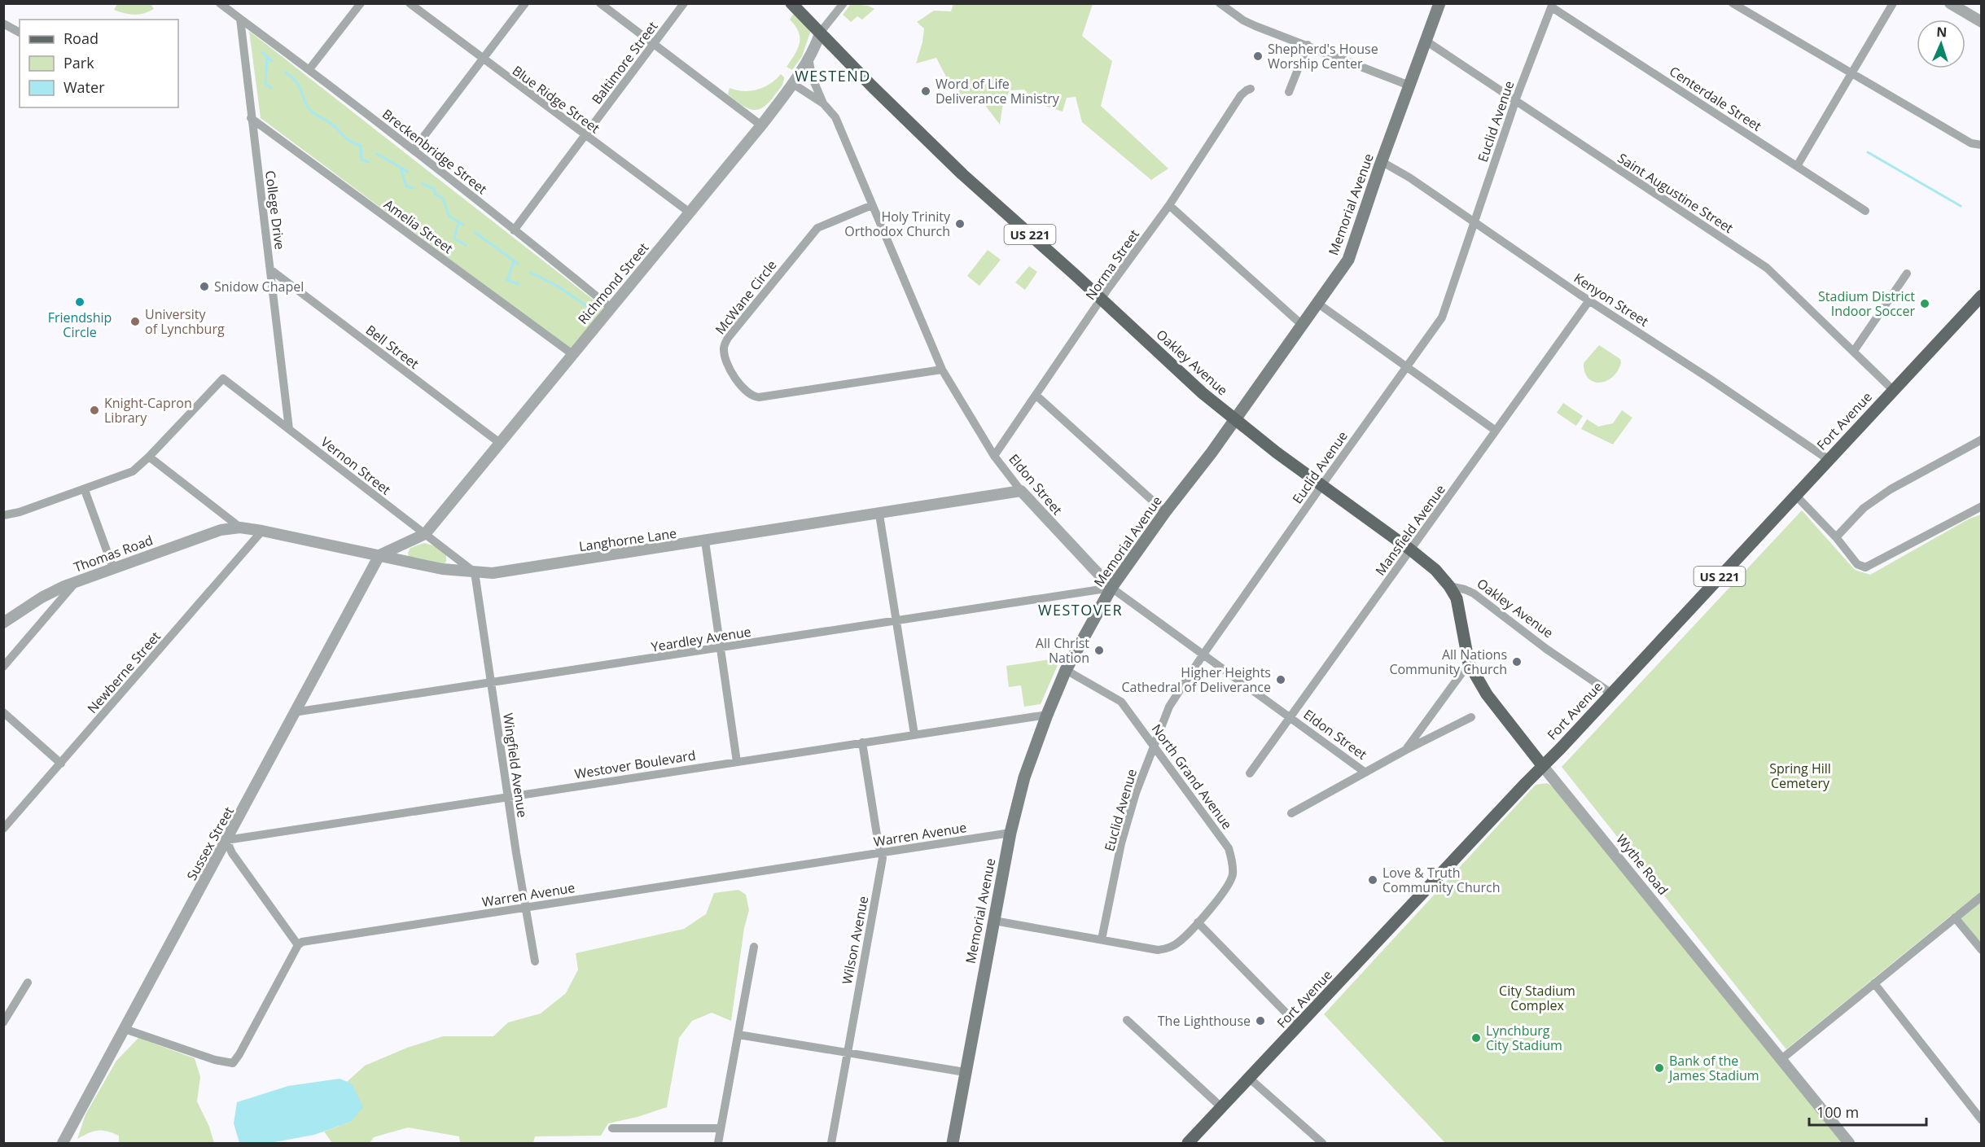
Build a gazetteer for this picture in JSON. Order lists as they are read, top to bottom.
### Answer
{
  "streets": {
    "main road": [
      "Memorial Avenue",
      "US 221",
      "Oakley Avenue",
      "Fort Avenue",
      "Wythe Road"
    ],
    "street": [
      "Baltimore Street",
      "Centerdale Street",
      "Blue Ridge Street",
      "Euclid Avenue",
      "Breckenbridge Street",
      "Saint Augustine Street",
      "College Drive",
      "Amelia Street",
      "Norma Street",
      "Richmond Street",
      "McWane Circle",
      "Kenyon Street",
      "Bell Street",
      "Vernon Street",
      "Eldon Street",
      "Mansfield Avenue",
      "Langhorne Lane",
      "Thomas Road",
      "Yeardley Avenue",
      "Newberne Street",
      "Westover Boulevard",
      "Wingfield Avenue",
      "North Grand Avenue",
      "Warren Avenue",
      "Sussex Street",
      "Wilson Avenue"
    ]
  },
  "crossings": [
    ["Baltimore Street", "Blue Ridge Street"],
    ["Baltimore Street", "Breckenbridge Street"],
    ["Centerdale Street", "Euclid Avenue"],
    ["Blue Ridge Street", "Richmond Street"],
    ["Euclid Avenue", "Saint Augustine Street"],
    ["Euclid Avenue", "Kenyon Street"],
    ["Euclid Avenue", "Oakley Avenue"],
    ["Euclid Avenue", "Eldon Street"],
    ["Euclid Avenue", "North Grand Avenue"],
    ["Breckenbridge Street", "College Drive"],
    ["Breckenbridge Street", "Richmond Street"],
    ["Saint Augustine Street", "Memorial Avenue"],
    ["Saint Augustine Street", "Fort Avenue"],
    ["Memorial Avenue", "Kenyon Street"],
    ["Memorial Avenue", "Oakley Avenue"],
    ["Memorial Avenue", "Eldon Street"],
    ["Memorial Avenue", "Yeardley Avenue"],
    ["Memorial Avenue", "Westover Boulevard"],
    ["Memorial Avenue", "North Grand Avenue"],
    ["Memorial Avenue", "Warren Avenue"],
    ["College Drive", "Amelia Street"],
    ["College Drive", "Bell Street"],
    ["College Drive", "Vernon Street"],
    ["Amelia Street", "Richmond Street"],
    ["Norma Street", "Oakley Avenue"],
    ["Norma Street", "Eldon Street"],
    ["Richmond Street", "Bell Street"],
    ["Richmond Street", "Oakley Avenue"],
    ["Richmond Street", "Vernon Street"],
    ["Richmond Street", "Eldon Street"],
    ["Richmond Street", "Langhorne Lane"],
    ["Richmond Street", "Sussex Street"],
    ["McWane Circle", "Eldon Street"],
    ["Kenyon Street", "Fort Avenue"],
    ["Kenyon Street", "Mansfield Avenue"],
    ["Oakley Avenue", "Fort Avenue"],
    ["Oakley Avenue", "Mansfield Avenue"],
    ["Oakley Avenue", "Wythe Road"],
    ["Fort Avenue", "Wythe Road"],
    ["Vernon Street", "Langhorne Lane"],
    ["Vernon Street", "Wingfield Avenue"],
    ["Eldon Street", "Mansfield Avenue"],
    ["Eldon Street", "Langhorne Lane"],
    ["Eldon Street", "Yeardley Avenue"],
    ["Langhorne Lane", "Thomas Road"],
    ["Langhorne Lane", "Newberne Street"],
    ["Langhorne Lane", "Wingfield Avenue"],
    ["Langhorne Lane", "Sussex Street"],
    ["Yeardley Avenue", "Wingfield Avenue"],
    ["Yeardley Avenue", "Sussex Street"],
    ["Westover Boulevard", "Wingfield Avenue"],
    ["Westover Boulevard", "Sussex Street"],
    ["Westover Boulevard", "Wilson Avenue"],
    ["Wingfield Avenue", "Warren Avenue"],
    ["Warren Avenue", "Wilson Avenue"]
  ],
  "districts": ["WESTEND", "WESTOVER"],
  "parks": ["Spring Hill Cemetery", "City Stadium Complex"],
  "places": [
    "Shepherd's House Worship Center",
    "Word of Life Deliverance Ministry",
    "Holy Trinity Orthodox Church",
    "Snidow Chapel",
    "Friendship Circle",
    "Stadium District Indoor Soccer",
    "University of Lynchburg",
    "Knight-Capron Library",
    "All Christ Nation",
    "All Nations Community Church",
    "Higher Heights Cathedral of Deliverance",
    "Love & Truth Community Church",
    "The Lighthouse",
    "Lynchburg City Stadium",
    "Bank of the James Stadium"
  ],
  "legend": ["Road", "Park", "Water"],
  "scale_bar": "100 m",
  "north": "top"
}
